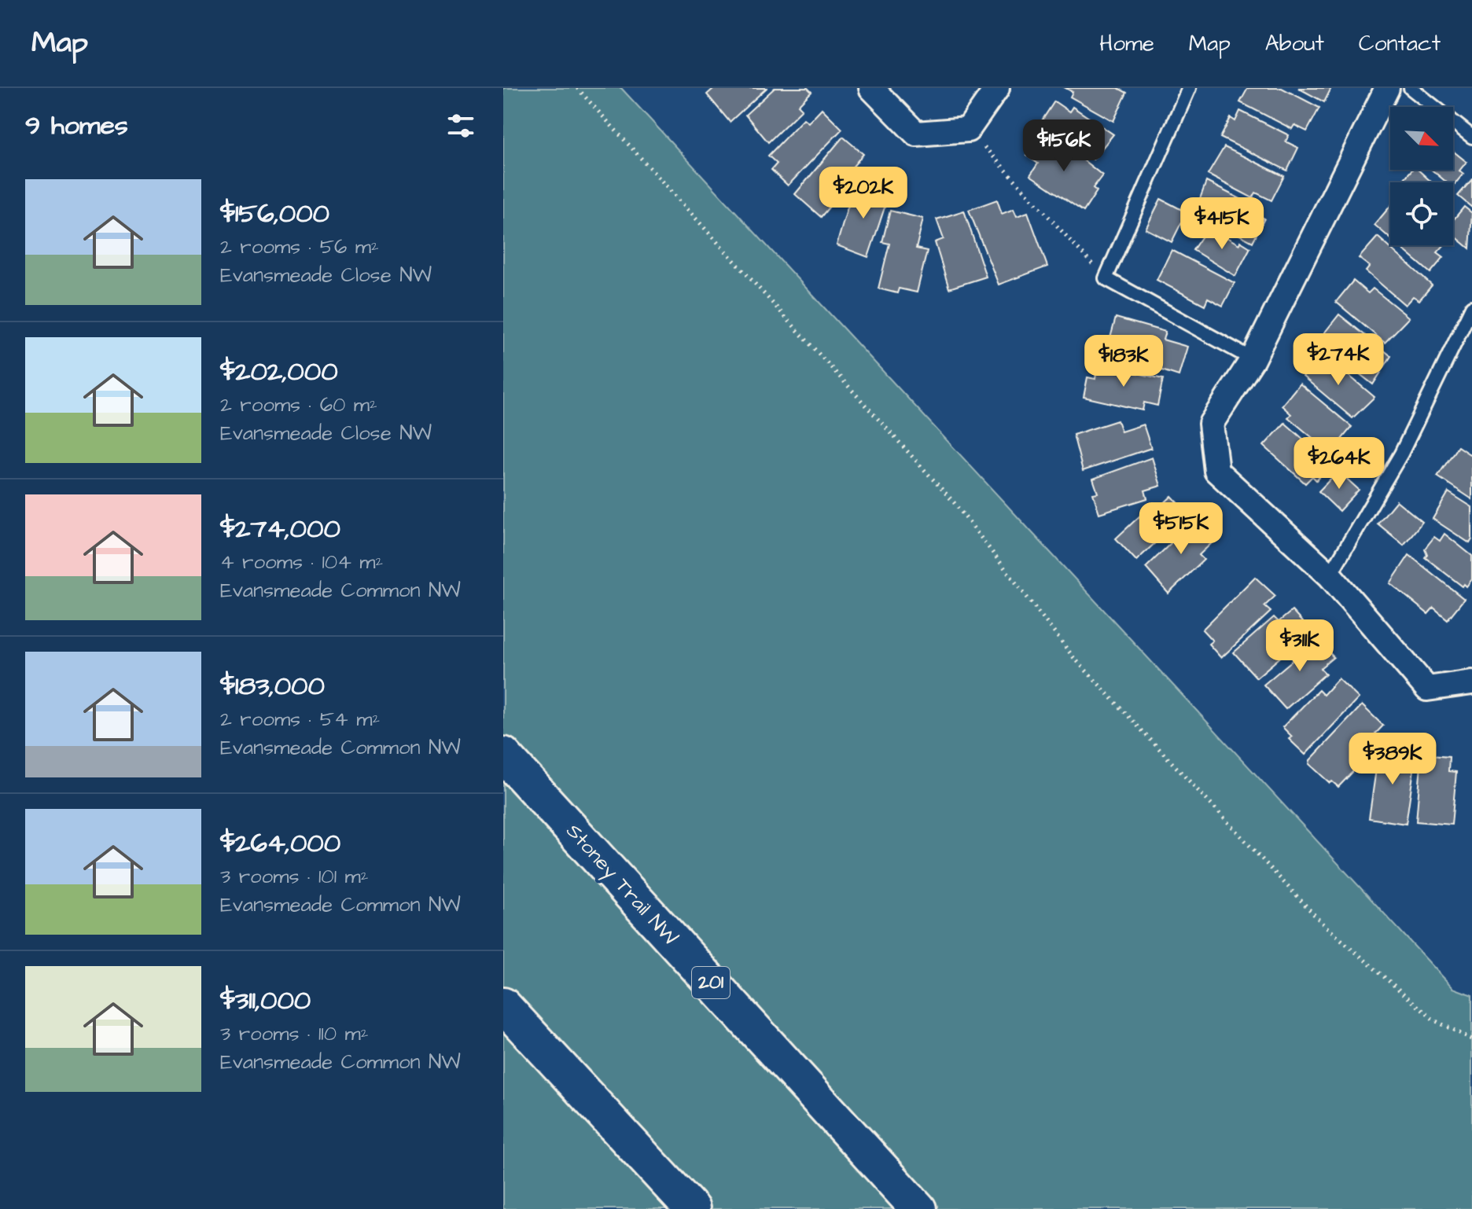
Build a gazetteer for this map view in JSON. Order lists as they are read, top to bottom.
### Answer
{
  "streets": {
    "highway": ["Stoney Trail NW", "201"]
  },
  "north": "bottom right",
  "page": {
    "header": "Map",
    "nav": [
      "Home",
      "Map",
      "About",
      "Contact"
    ],
    "heading": "9 homes",
    "price": [
      "$156K",
      "$202K",
      "$415K",
      "$274K",
      "$183K",
      "$264K",
      "$515K",
      "$311K",
      "$389K"
    ],
    "list": [
      {
        "name": "$156,000",
        "note": "2 rooms · 56 m² · Evansmeade Close NW"
      },
      {
        "name": "$202,000",
        "note": "2 rooms · 60 m² · Evansmeade Close NW"
      },
      {
        "name": "$274,000",
        "note": "4 rooms · 104 m² · Evansmeade Common NW"
      },
      {
        "name": "$183,000",
        "note": "2 rooms · 54 m² · Evansmeade Common NW"
      },
      {
        "name": "$264,000",
        "note": "3 rooms · 101 m² · Evansmeade Common NW"
      },
      {
        "name": "$311,000",
        "note": "3 rooms · 110 m² · Evansmeade Common NW"
      }
    ]
  }
}
